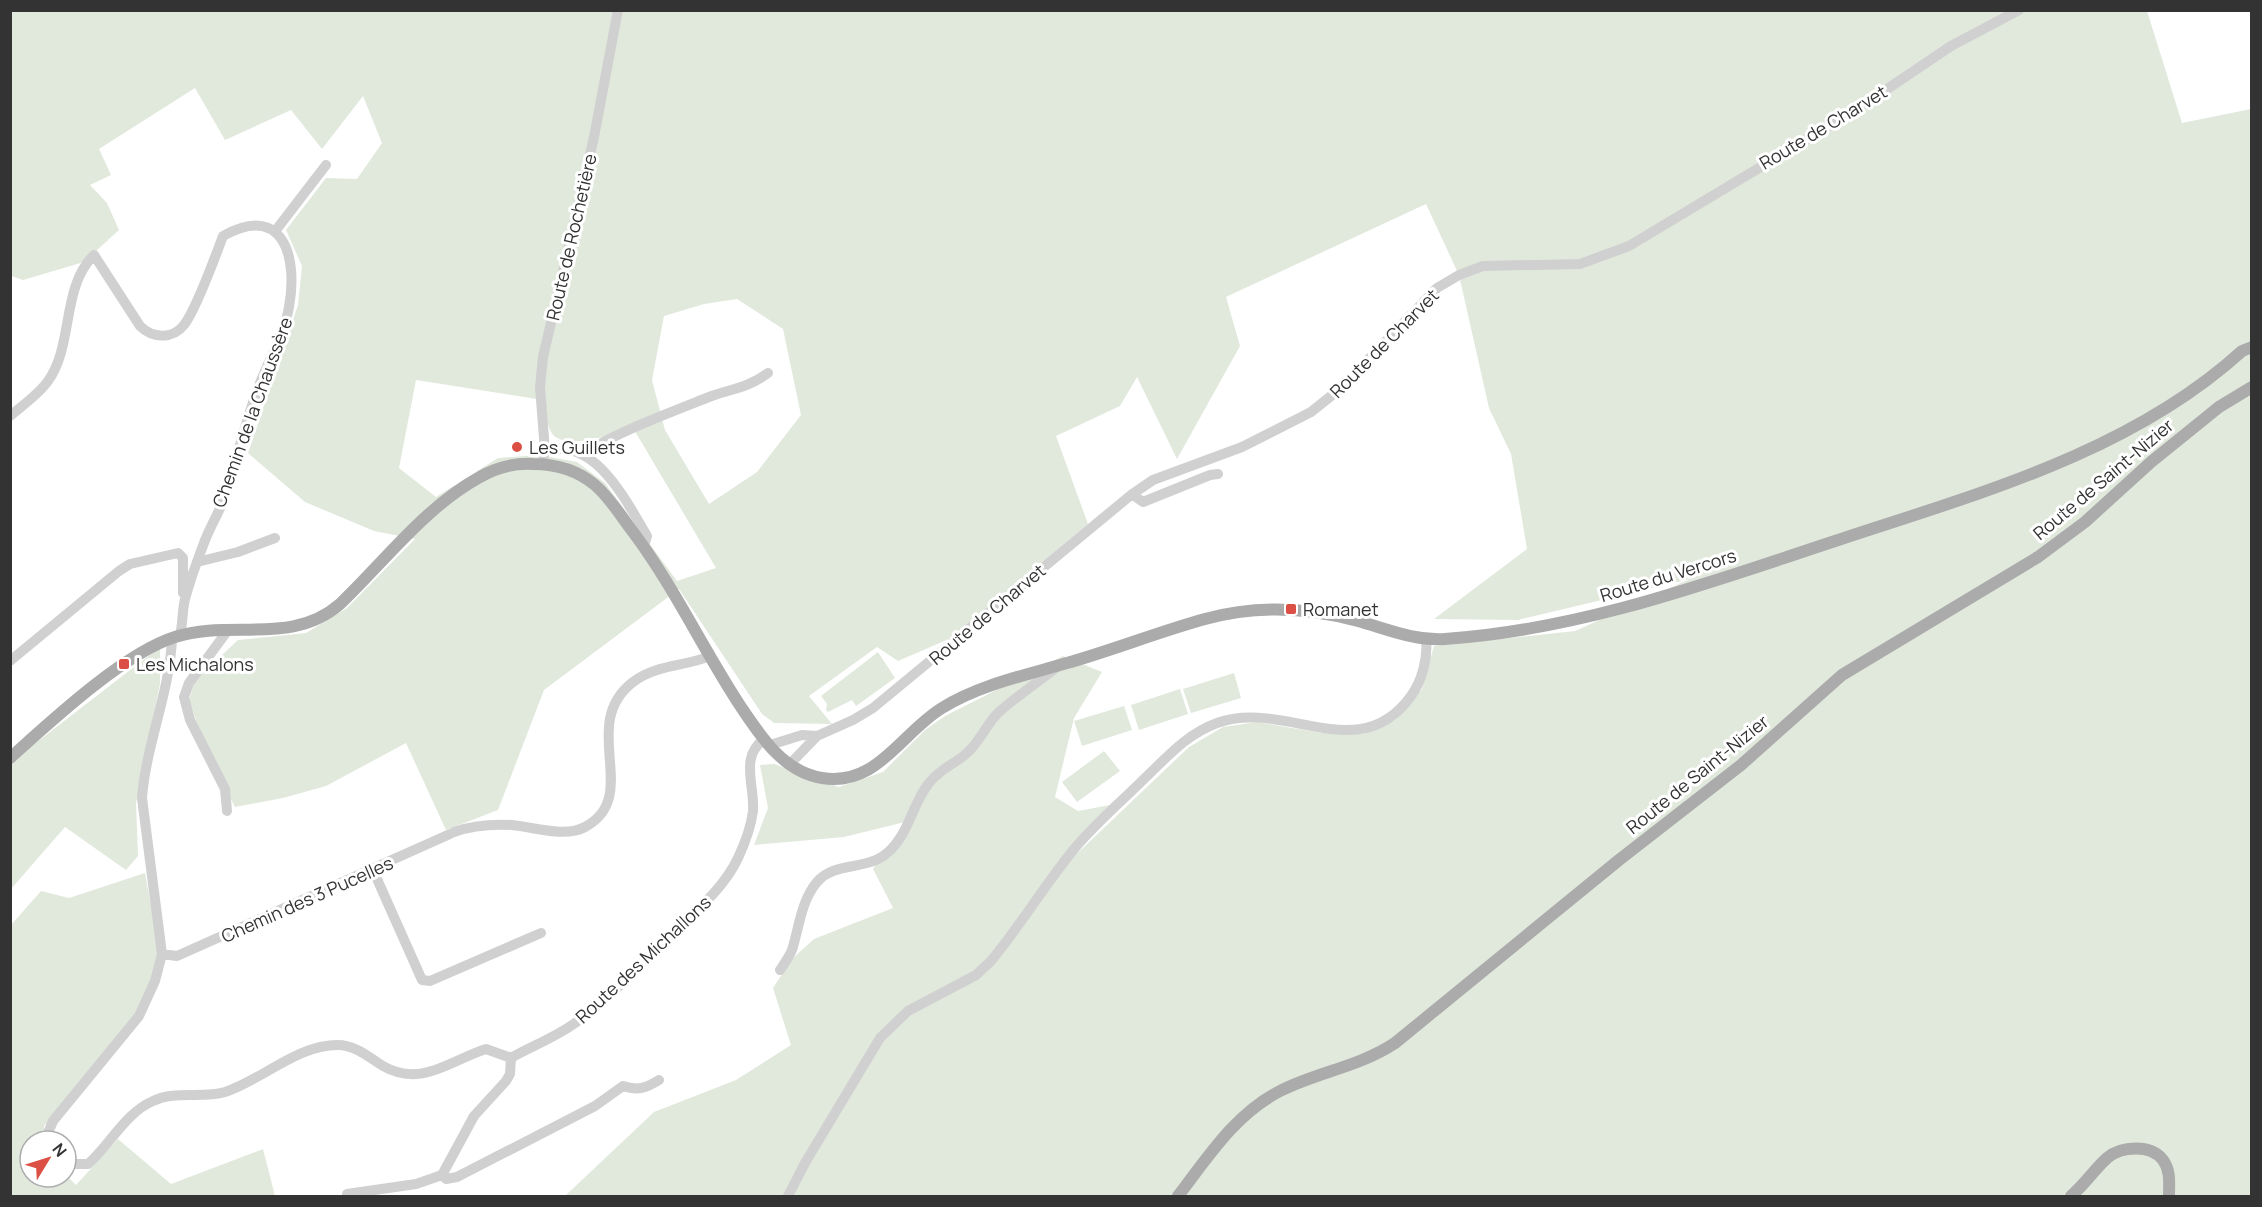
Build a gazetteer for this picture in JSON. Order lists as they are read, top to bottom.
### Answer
{
  "streets": {
    "main road": ["Route de Saint-Nizier", "Route du Vercors"],
    "street": [
      "Route de Charvet",
      "Route de Rochetière",
      "Chemin de la Chaussère",
      "Chemin des 3 Pucelles",
      "Route des Michallons"
    ]
  },
  "crossings": [
    ["Route de Charvet", "Route du Vercors"],
    ["Route de Charvet", "Route des Michallons"],
    ["Route de Saint-Nizier", "Route du Vercors"]
  ],
  "places": {
    "other": ["Les Guillets"],
    "transit": ["Romanet", "Les Michalons"]
  },
  "north": "top right"
}
